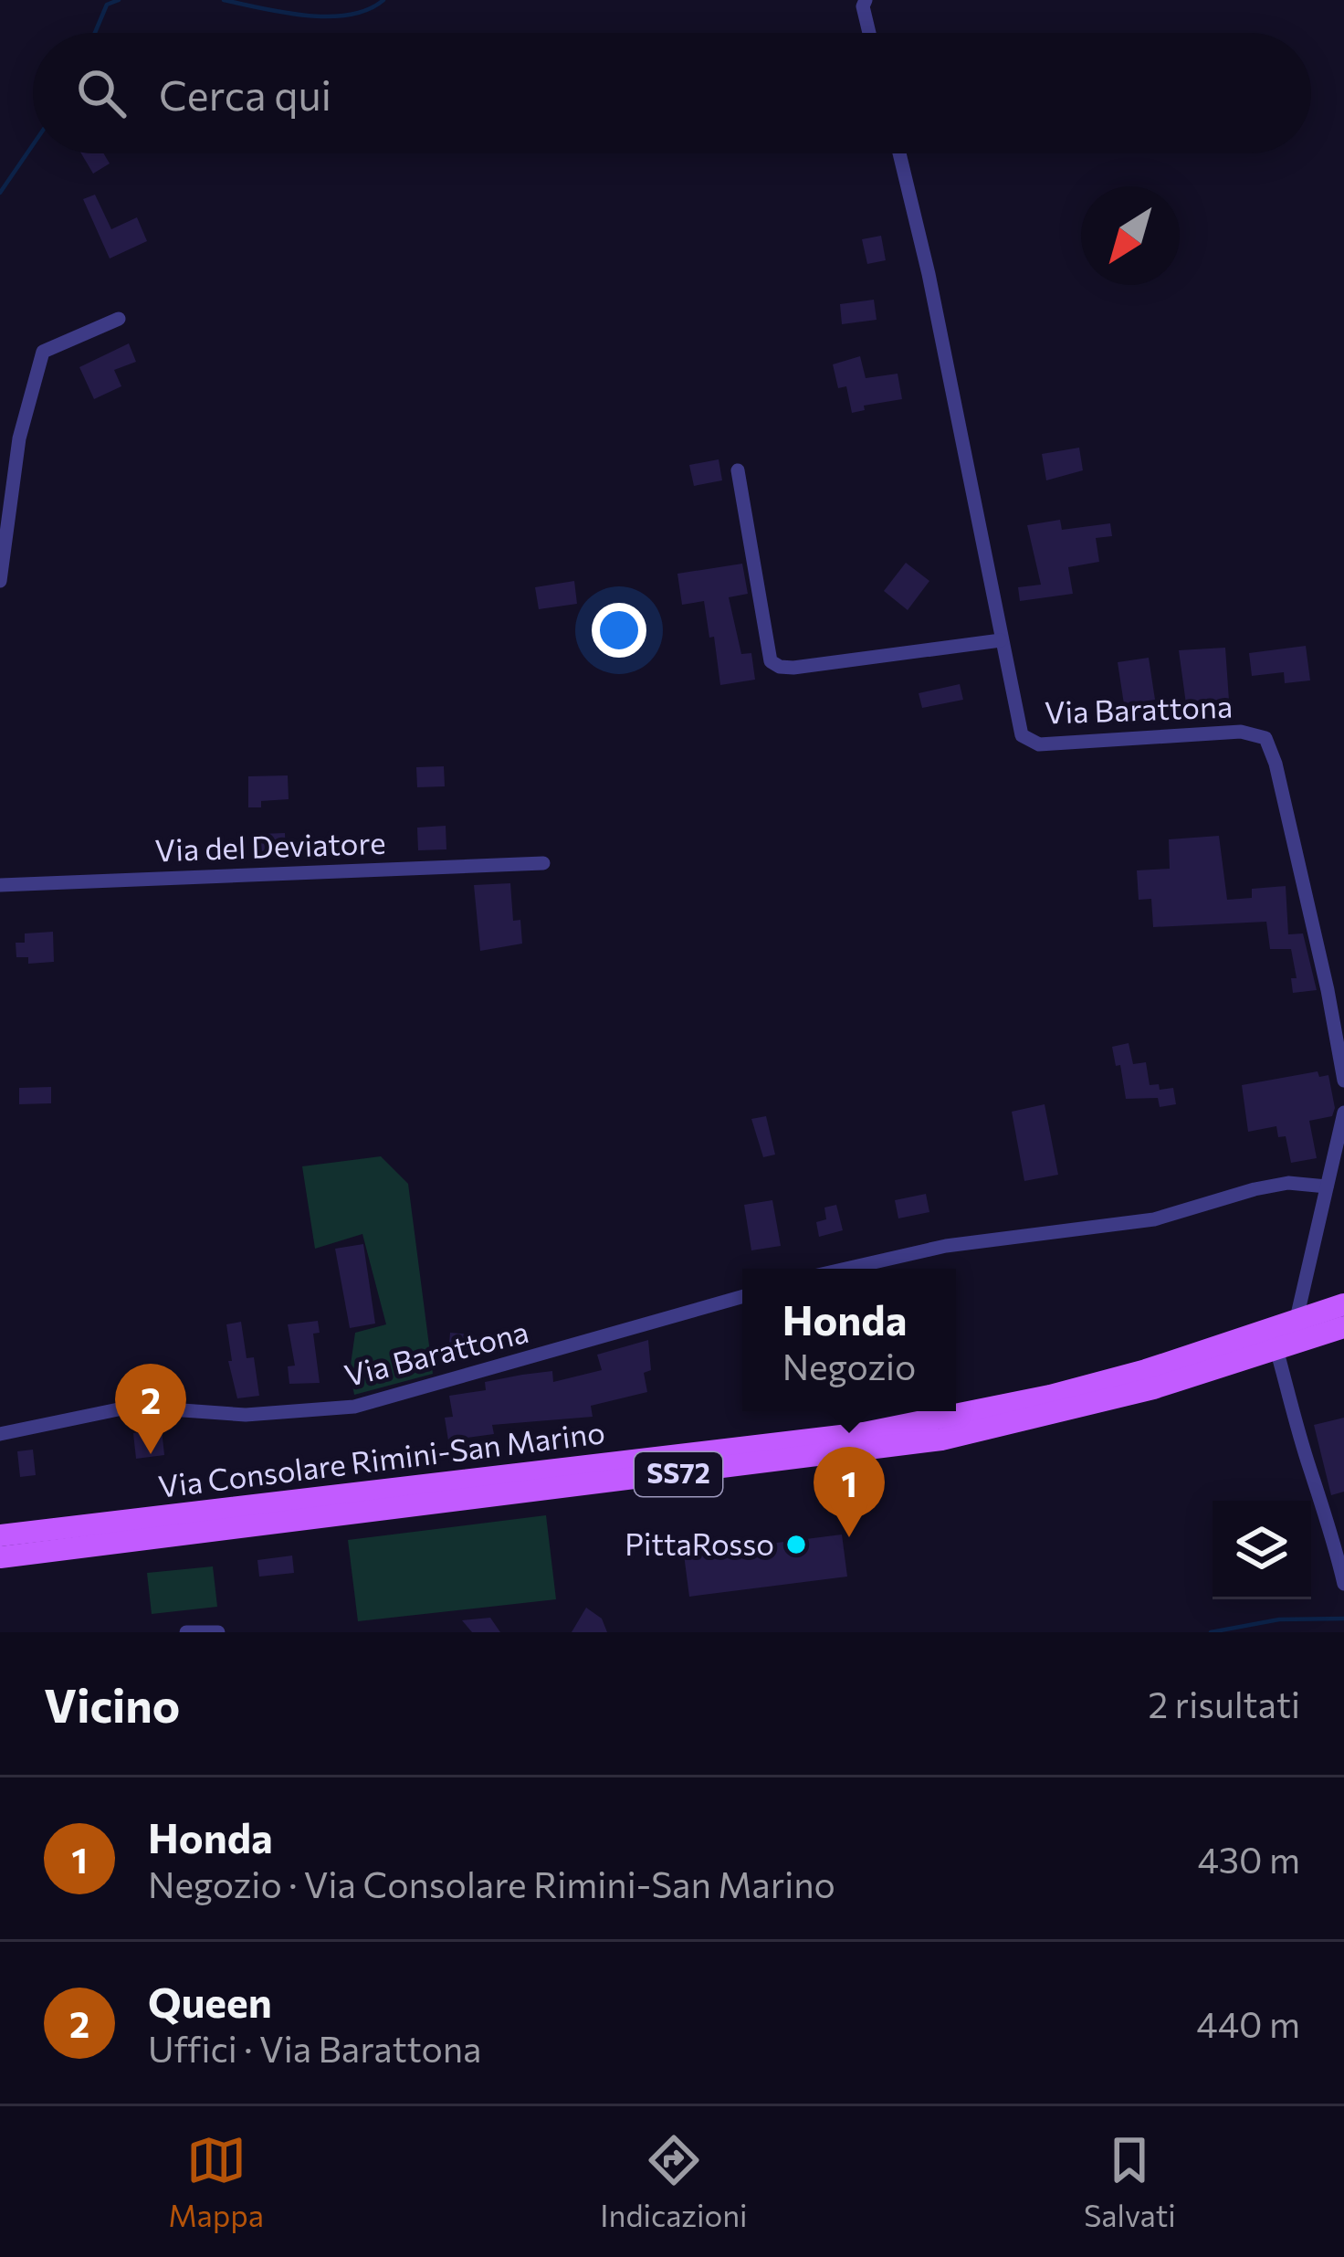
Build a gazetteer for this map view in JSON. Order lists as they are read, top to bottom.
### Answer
{
  "streets": {
    "main road": ["Via Consolare Rimini-San Marino", "SS72"],
    "street": ["Via Barattona", "Via del Deviatore"]
  },
  "places": ["PittaRosso"],
  "north": "bottom left",
  "page": {
    "search": "Cerca qui",
    "popup": ["Honda", "Negozio"],
    "pins": ["2", "1"],
    "heading": ["Vicino", "2 risultati"],
    "list": [
      {
        "mark": "1",
        "name": "Honda",
        "note": "Negozio · Via Consolare Rimini-San Marino",
        "value": "430 m"
      },
      {
        "mark": "2",
        "name": "Queen",
        "note": "Uffici · Via Barattona",
        "value": "440 m"
      }
    ],
    "nav": ["Mappa", "Indicazioni", "Salvati"]
  }
}
